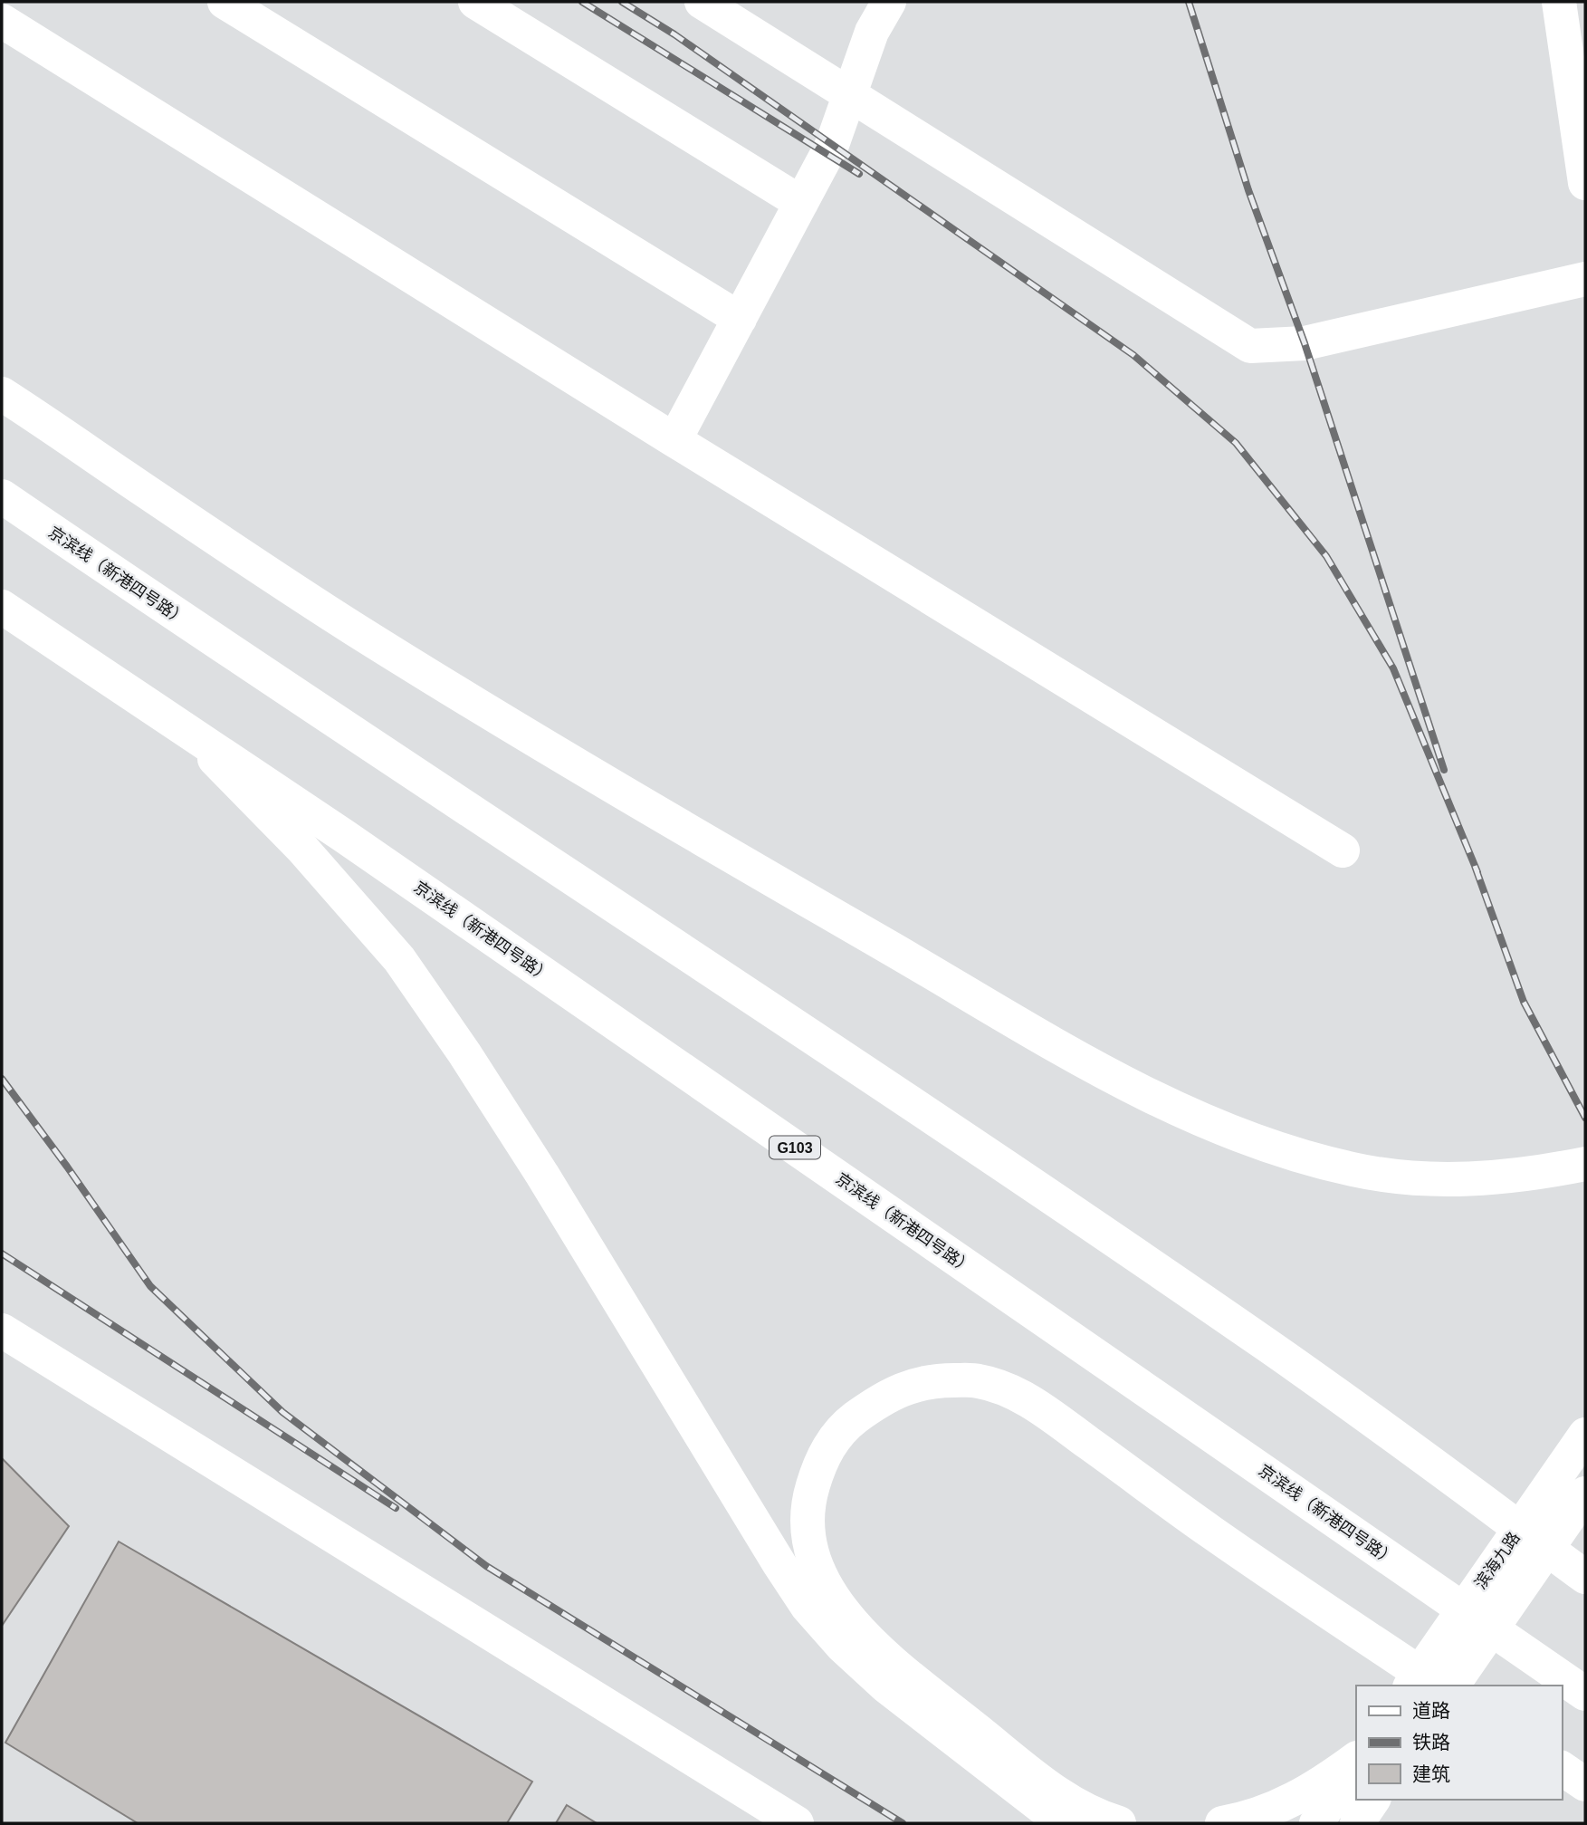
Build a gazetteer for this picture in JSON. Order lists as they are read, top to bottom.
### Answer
{
  "streets": {
    "main road": ["京滨线（新港四号路）", "G103", "滨海九路"]
  },
  "legend": ["道路", "铁路", "建筑"]
}
